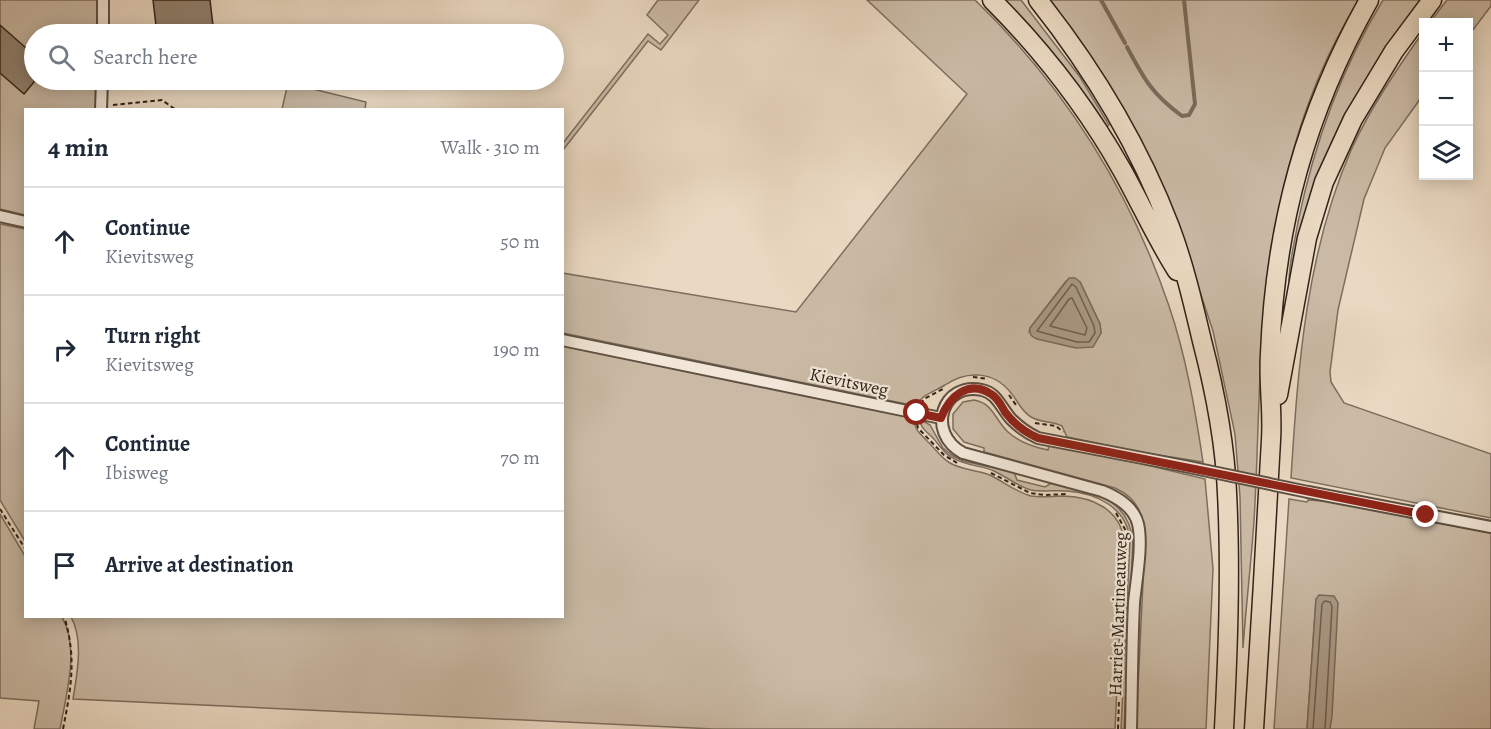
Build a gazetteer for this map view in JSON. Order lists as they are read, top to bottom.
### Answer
{
  "streets": {
    "street": ["Kievitsweg", "Harriet Martineauweg"]
  },
  "crossings": [
    ["Kievitsweg", "Harriet Martineauweg"]
  ],
  "page": {
    "map_buttons": ["+", "−"],
    "search": "Search here",
    "heading": ["4 min", "Walk · 310 m"],
    "list": [
      ["Continue", "Kievitsweg", "50 m"],
      ["Turn right", "Kievitsweg", "190 m"],
      ["Continue", "Ibisweg", "70 m"],
      "Arrive at destination"
    ]
  }
}
